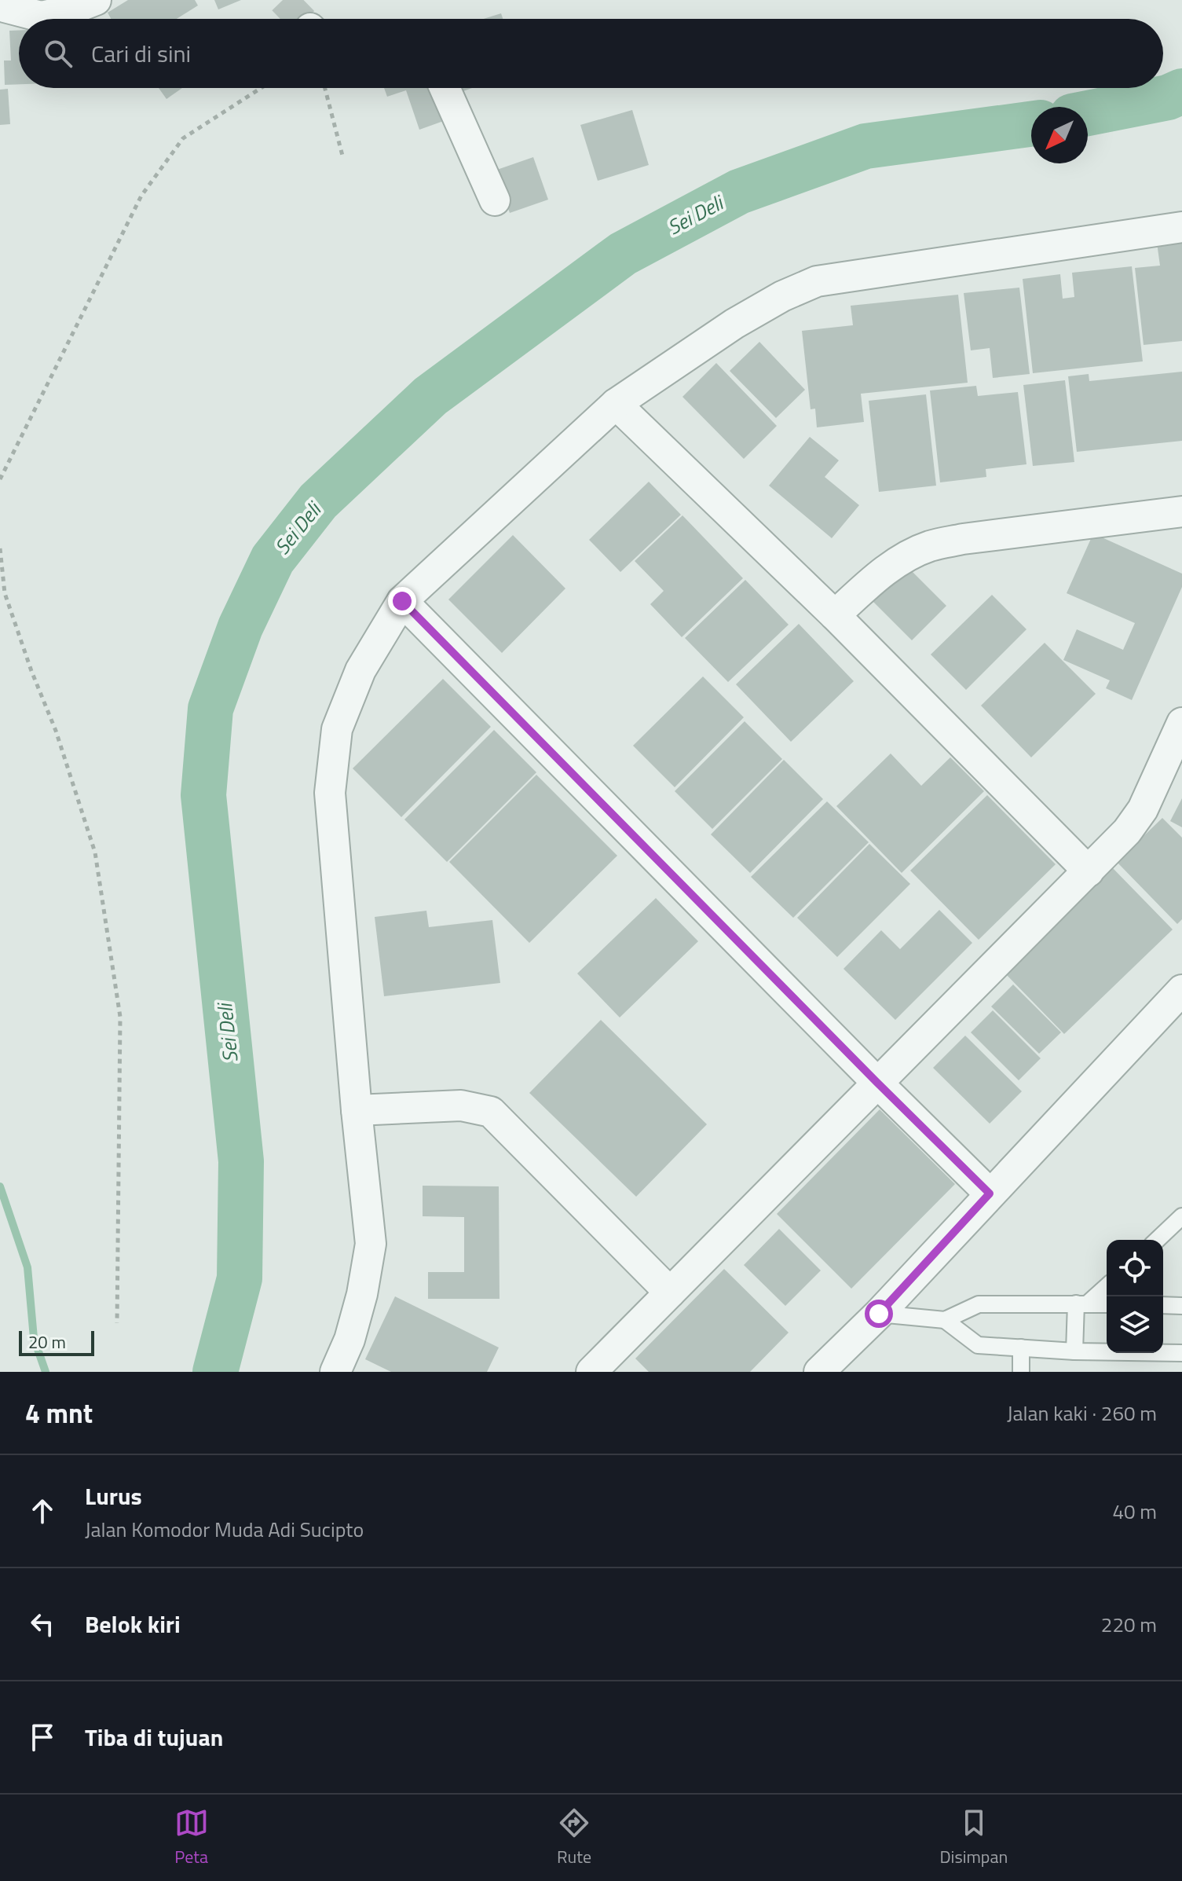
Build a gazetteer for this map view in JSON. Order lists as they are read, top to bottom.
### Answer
{
  "water": ["Sei Deli"],
  "scale_bar": "20 m",
  "north": "bottom left",
  "page": {
    "search": "Cari di sini",
    "scale": "20 m",
    "heading": ["4 mnt", "Jalan kaki · 260 m"],
    "list": [
      ["Lurus", "Jalan Komodor Muda Adi Sucipto", "40 m"],
      ["Belok kiri", "220 m"],
      "Tiba di tujuan"
    ],
    "nav": ["Peta", "Rute", "Disimpan"]
  }
}
